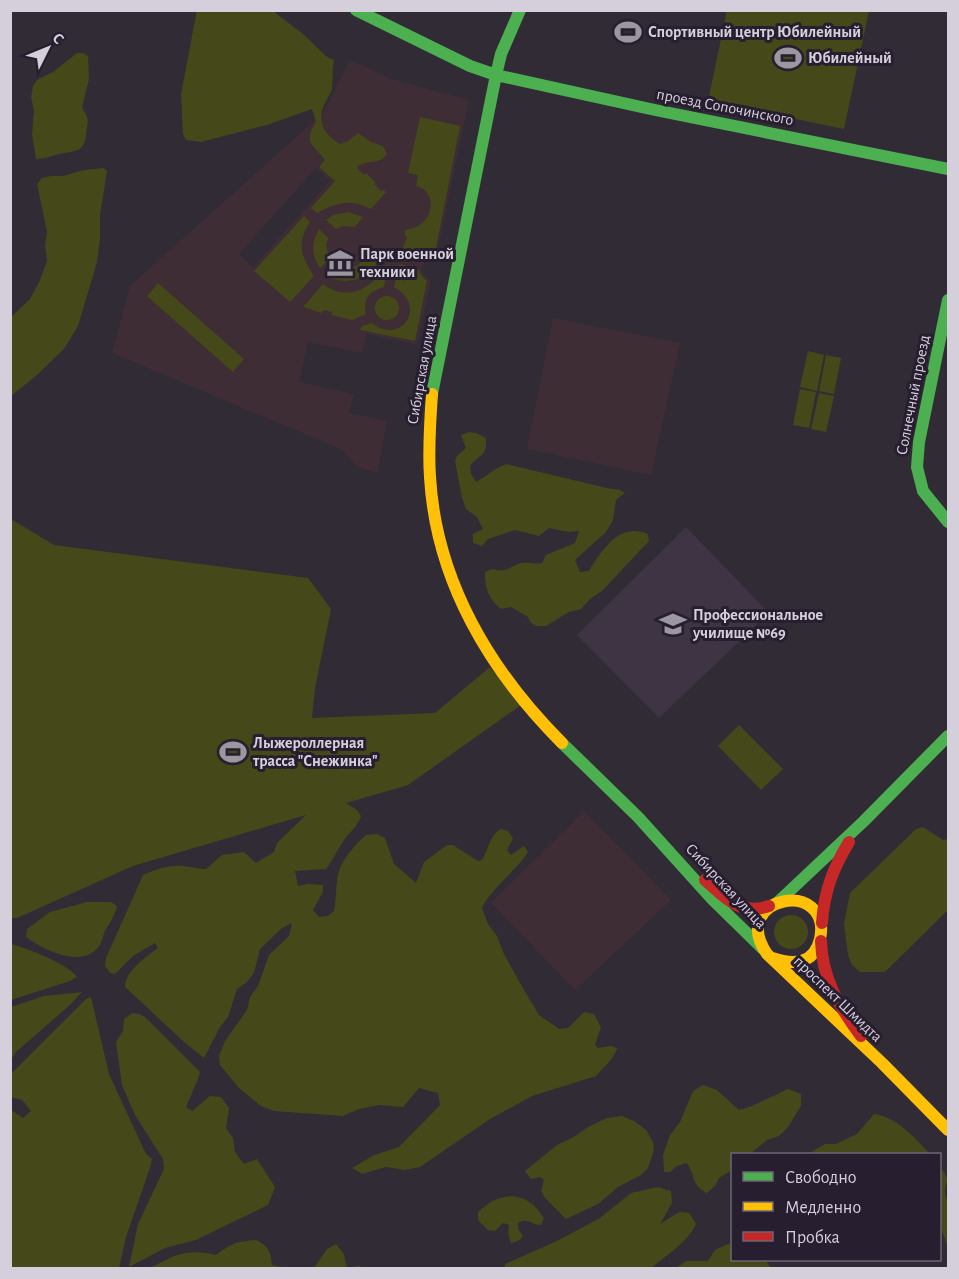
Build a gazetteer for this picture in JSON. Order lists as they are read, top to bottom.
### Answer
{
  "streets": {
    "street": [
      "проезд Сопочинского",
      "Сибирская улица",
      "Солнечный проезд",
      "проспект Шмидта"
    ]
  },
  "crossings": [
    ["проезд Сопочинского", "Сибирская улица"],
    ["Сибирская улица", "проспект Шмидта"]
  ],
  "places": {
    "sports": ["Спортивный центр Юбилейный", "Юбилейный", "Лыжероллерная трасса \"Снежинка\""],
    "museum": ["Парк военной техники"],
    "school or university": ["Профессиональное училище №69"]
  },
  "legend": ["Свободно", "Медленно", "Пробка"],
  "north": "top right"
}
